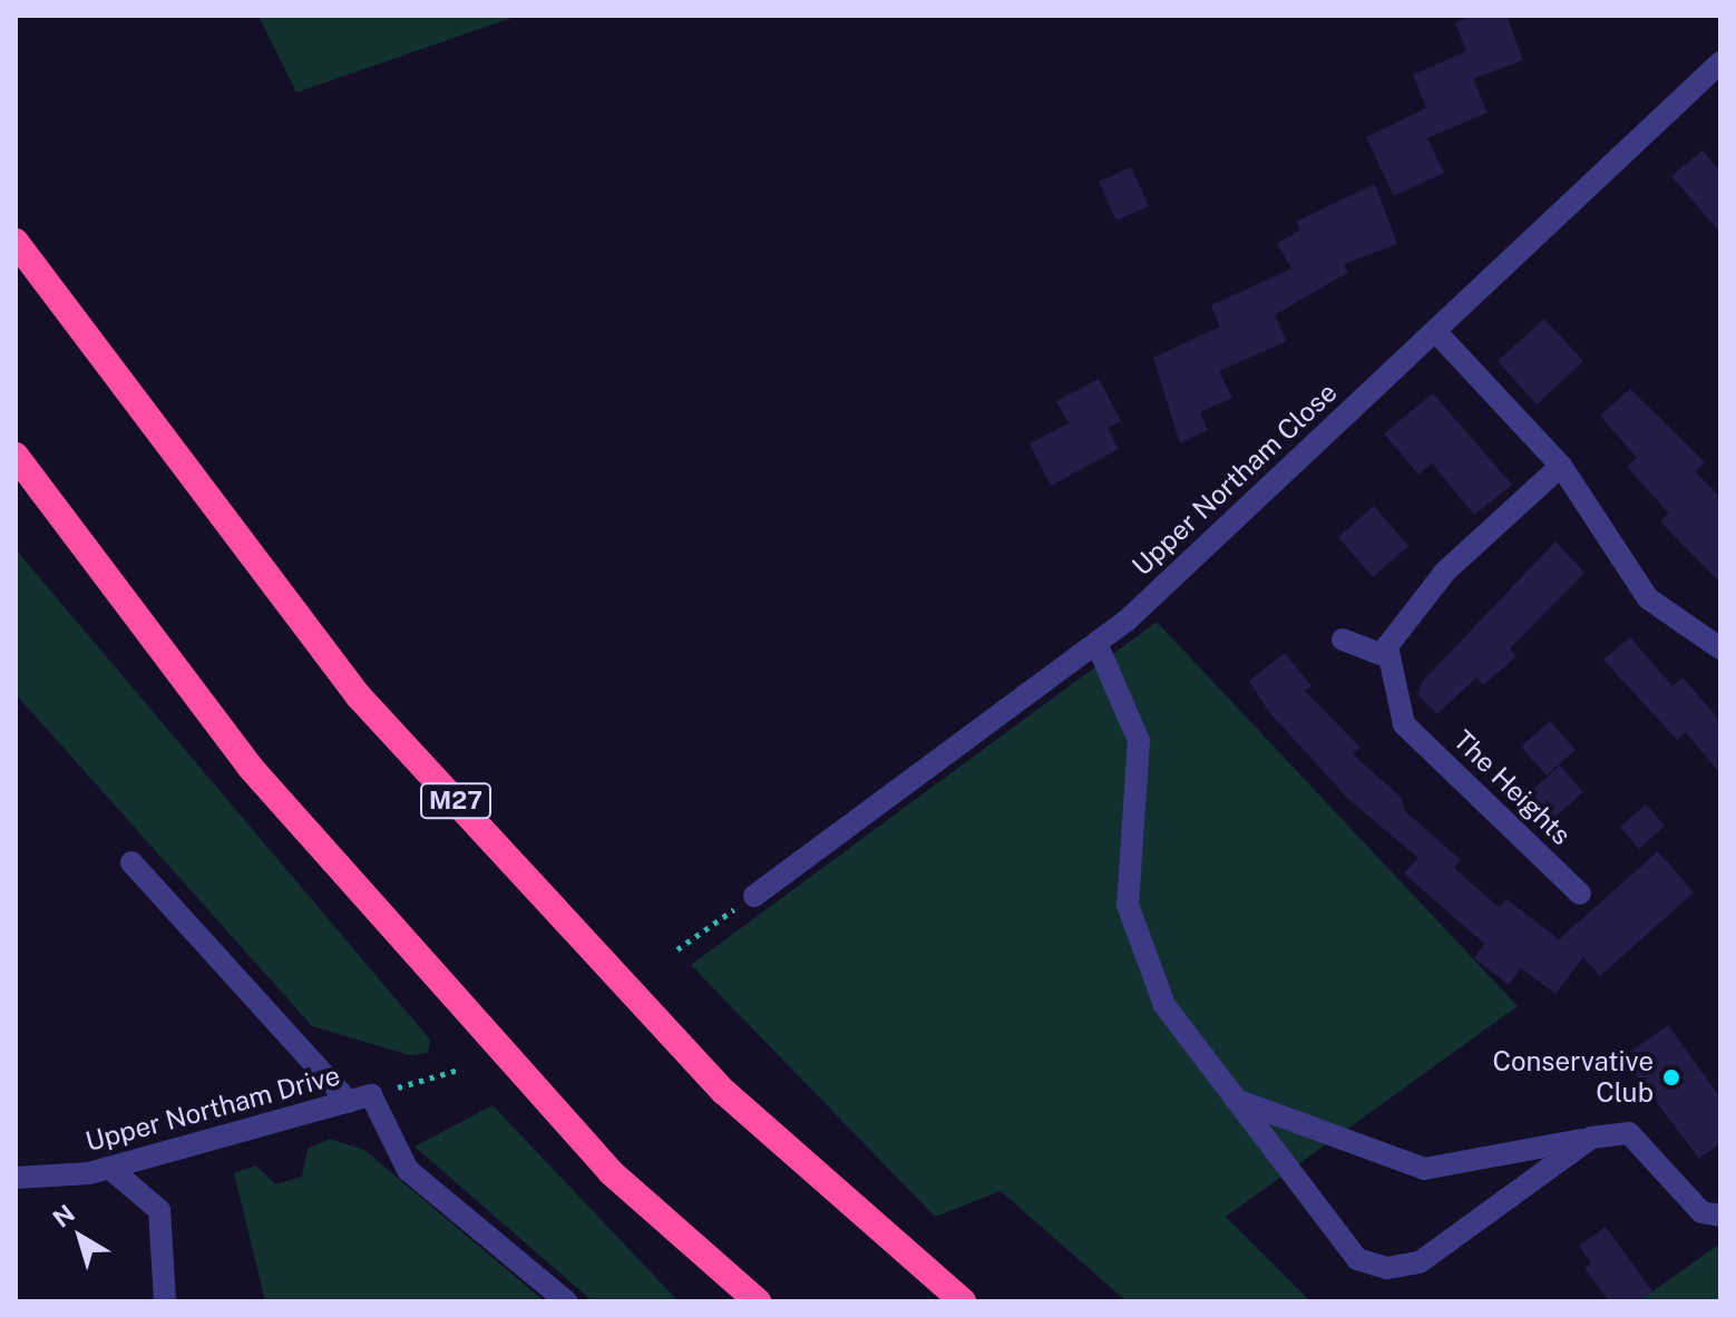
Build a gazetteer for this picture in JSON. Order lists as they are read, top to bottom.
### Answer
{
  "streets": {
    "highway": ["M27"],
    "street": ["Upper Northam Close", "The Heights", "Upper Northam Drive"]
  },
  "places": ["Conservative Club"],
  "north": "top left"
}
